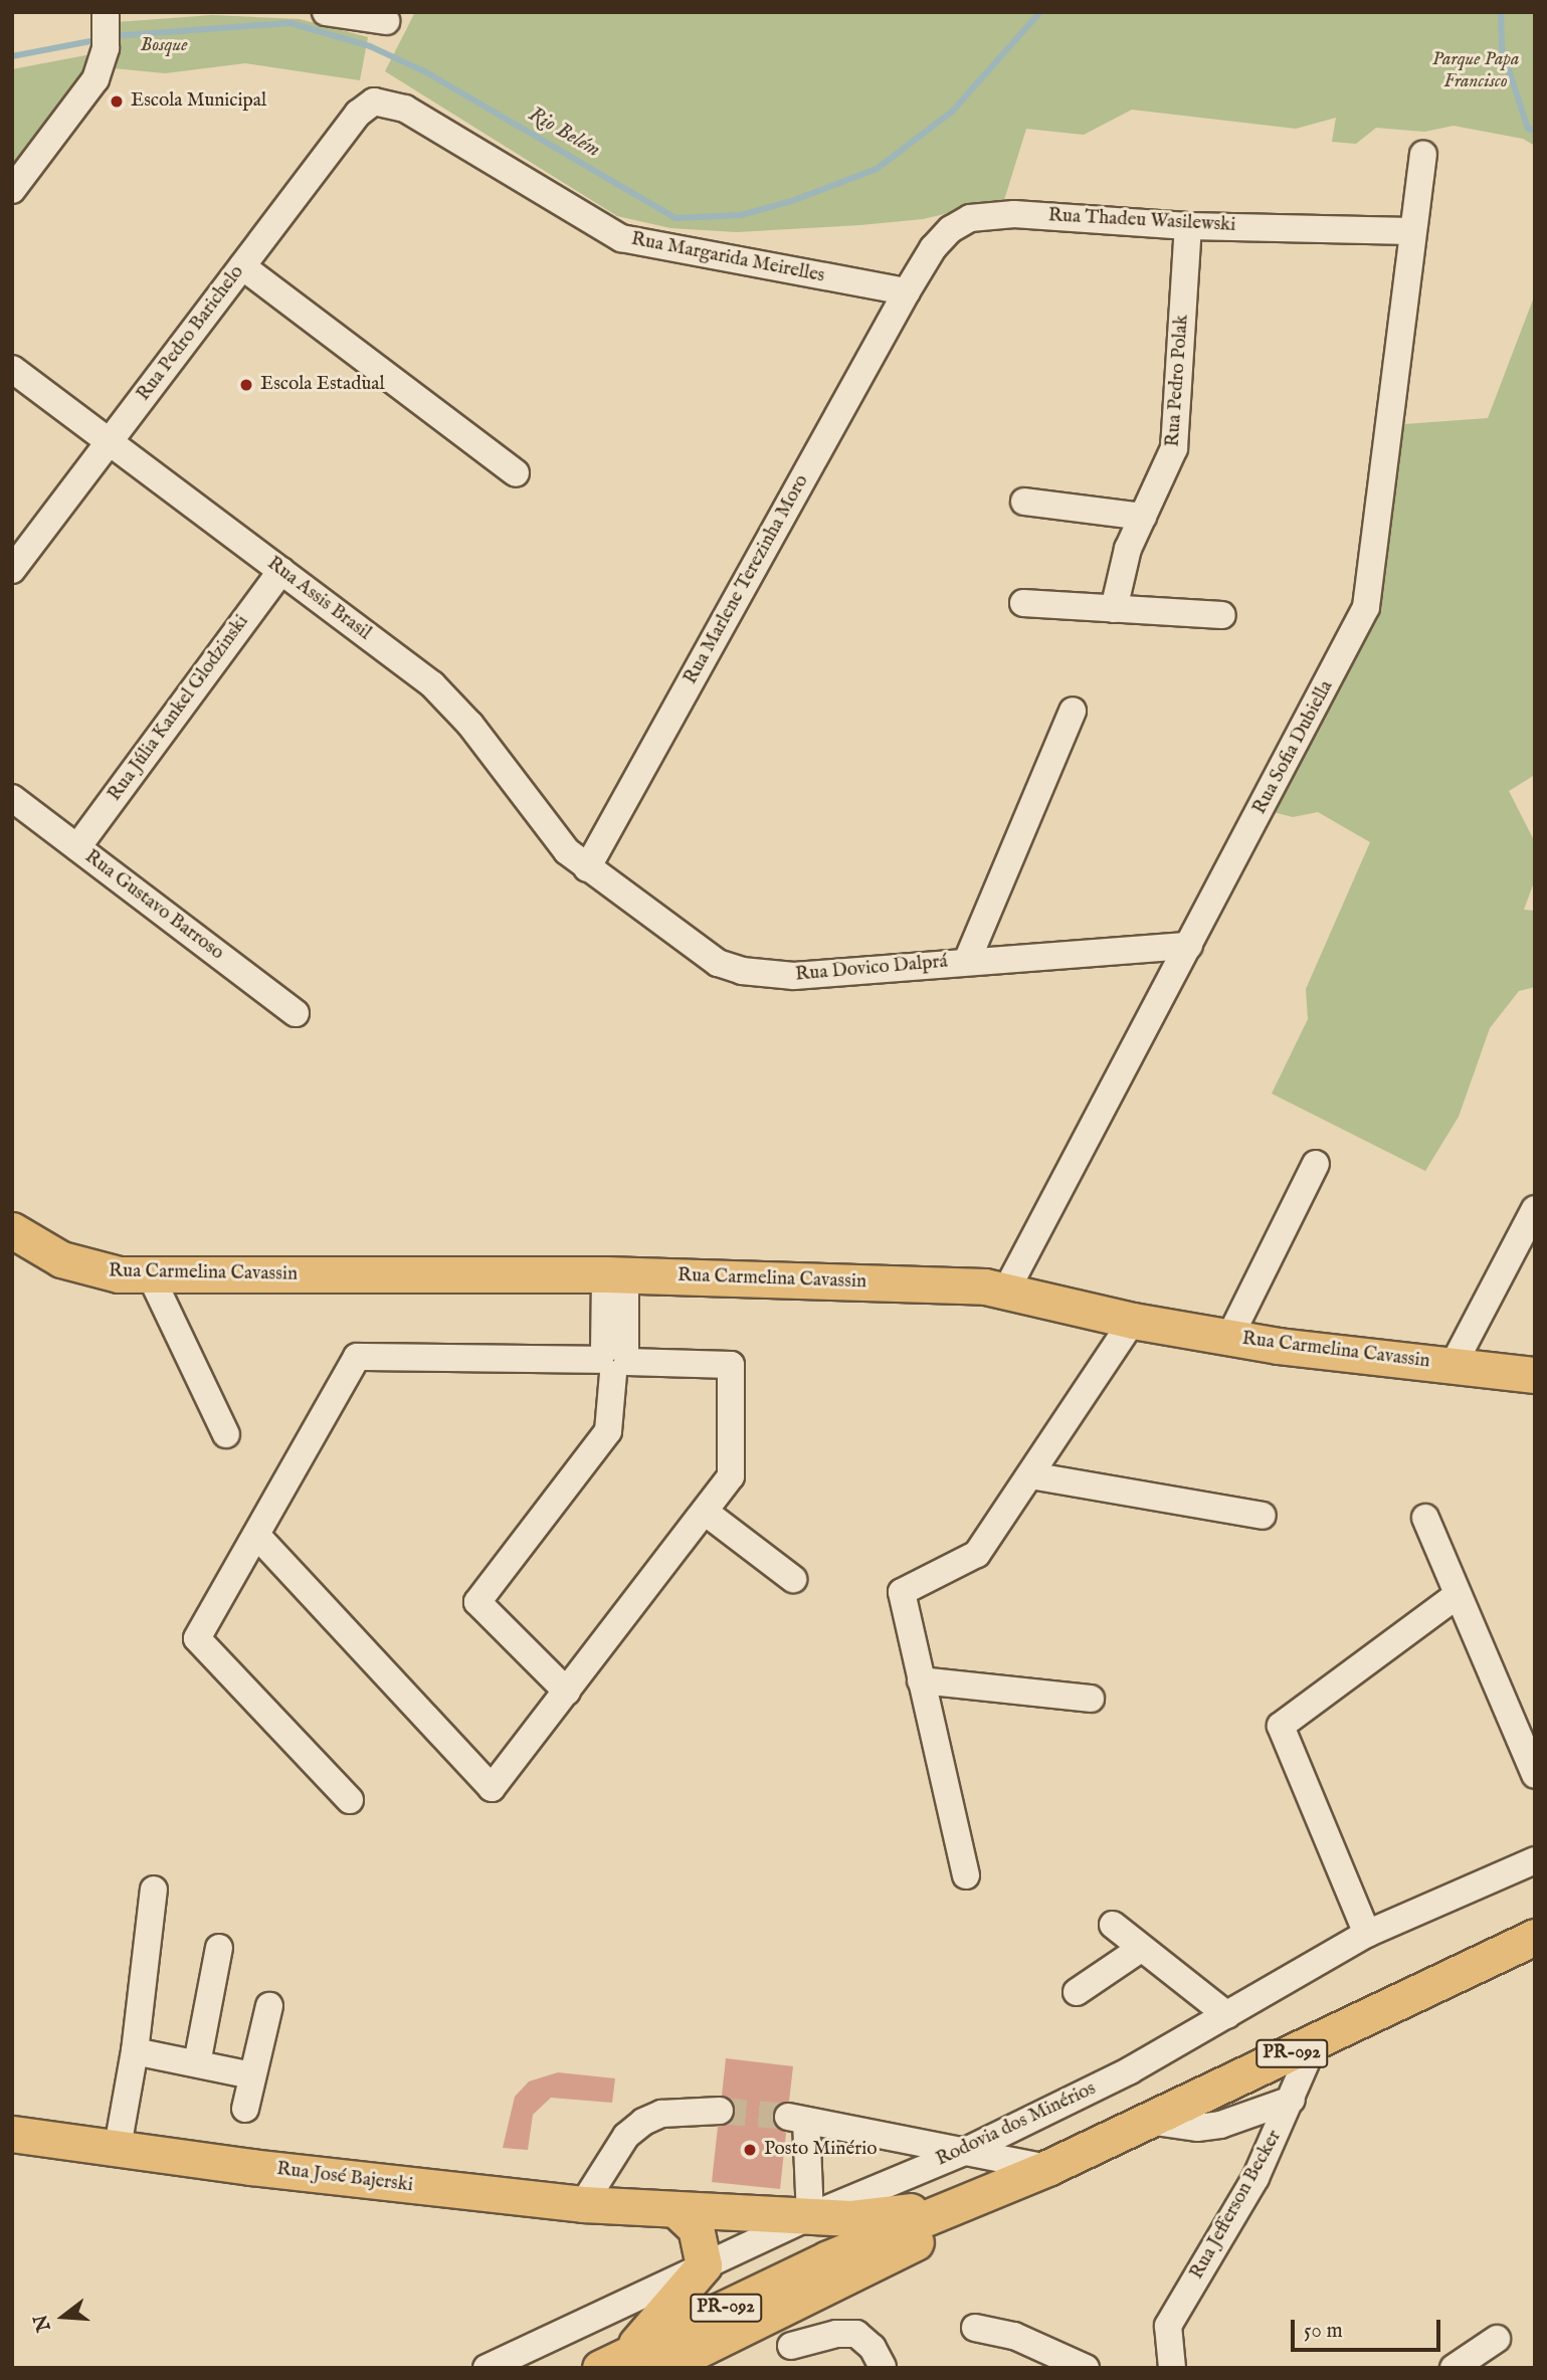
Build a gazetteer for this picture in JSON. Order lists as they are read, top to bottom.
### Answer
{
  "streets": {
    "main road": ["Rua Carmelina Cavassin", "PR-092", "Rua José Bajerski"],
    "street": [
      "Rua Thadeu Wasilewski",
      "Rua Margarida Meirelles",
      "Rua Pedro Barichelo",
      "Rua Pedro Polak",
      "Rua Marlene Terezinha Moro",
      "Rua Assis Brasil",
      "Rua Júlia Kankel Glodzinski",
      "Rua Sofia Dubiella",
      "Rua Gustavo Barroso",
      "Rua Dovico Dalprá",
      "Rodovia dos Minérios",
      "Rua Jefferson Becker"
    ]
  },
  "crossings": [
    ["Rua Thadeu Wasilewski", "Rua Margarida Meirelles"],
    ["Rua Thadeu Wasilewski", "Rua Pedro Polak"],
    ["Rua Thadeu Wasilewski", "Rua Marlene Terezinha Moro"],
    ["Rua Thadeu Wasilewski", "Rua Sofia Dubiella"],
    ["Rua Margarida Meirelles", "Rua Pedro Barichelo"],
    ["Rua Margarida Meirelles", "Rua Marlene Terezinha Moro"],
    ["Rua Pedro Barichelo", "Rua Assis Brasil"],
    ["Rua Marlene Terezinha Moro", "Rua Assis Brasil"],
    ["Rua Marlene Terezinha Moro", "Rua Dovico Dalprá"],
    ["Rua Assis Brasil", "Rua Júlia Kankel Glodzinski"],
    ["Rua Assis Brasil", "Rua Dovico Dalprá"],
    ["Rua Júlia Kankel Glodzinski", "Rua Gustavo Barroso"],
    ["Rua Sofia Dubiella", "Rua Dovico Dalprá"],
    ["Rua Sofia Dubiella", "Rua Carmelina Cavassin"],
    ["PR-092", "Rua José Bajerski"],
    ["PR-092", "Rua Jefferson Becker"],
    ["Rodovia dos Minérios", "Rua José Bajerski"]
  ],
  "water": ["Rio Belém"],
  "parks": ["Bosque", "Parque Papa Francisco"],
  "places": ["Escola Municipal", "Escola Estadual", "Posto Minério"],
  "scale_bar": "50 m",
  "north": "left"
}
